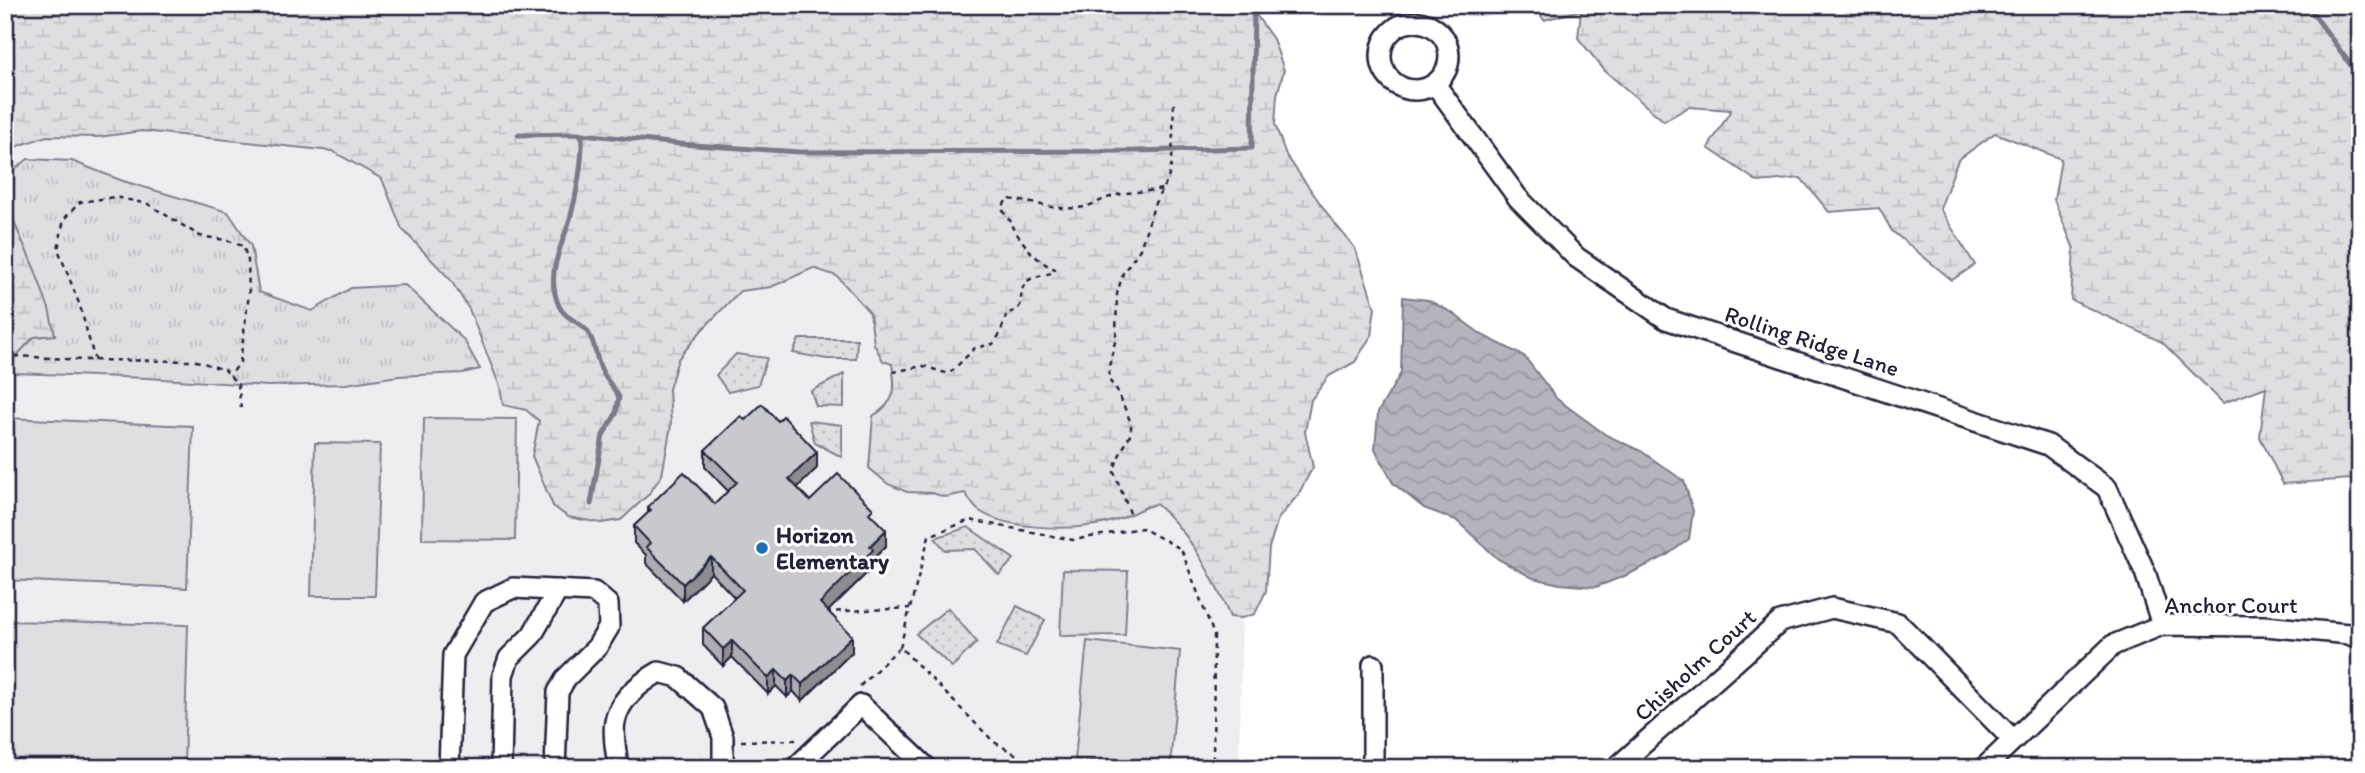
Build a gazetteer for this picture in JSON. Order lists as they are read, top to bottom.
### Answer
{
  "streets": {
    "street": ["Rolling Ridge Lane", "Anchor Court", "Chisholm Court"]
  },
  "crossings": [
    ["Rolling Ridge Lane", "Anchor Court"],
    ["Anchor Court", "Chisholm Court"]
  ],
  "places": ["Horizon Elementary"]
}
